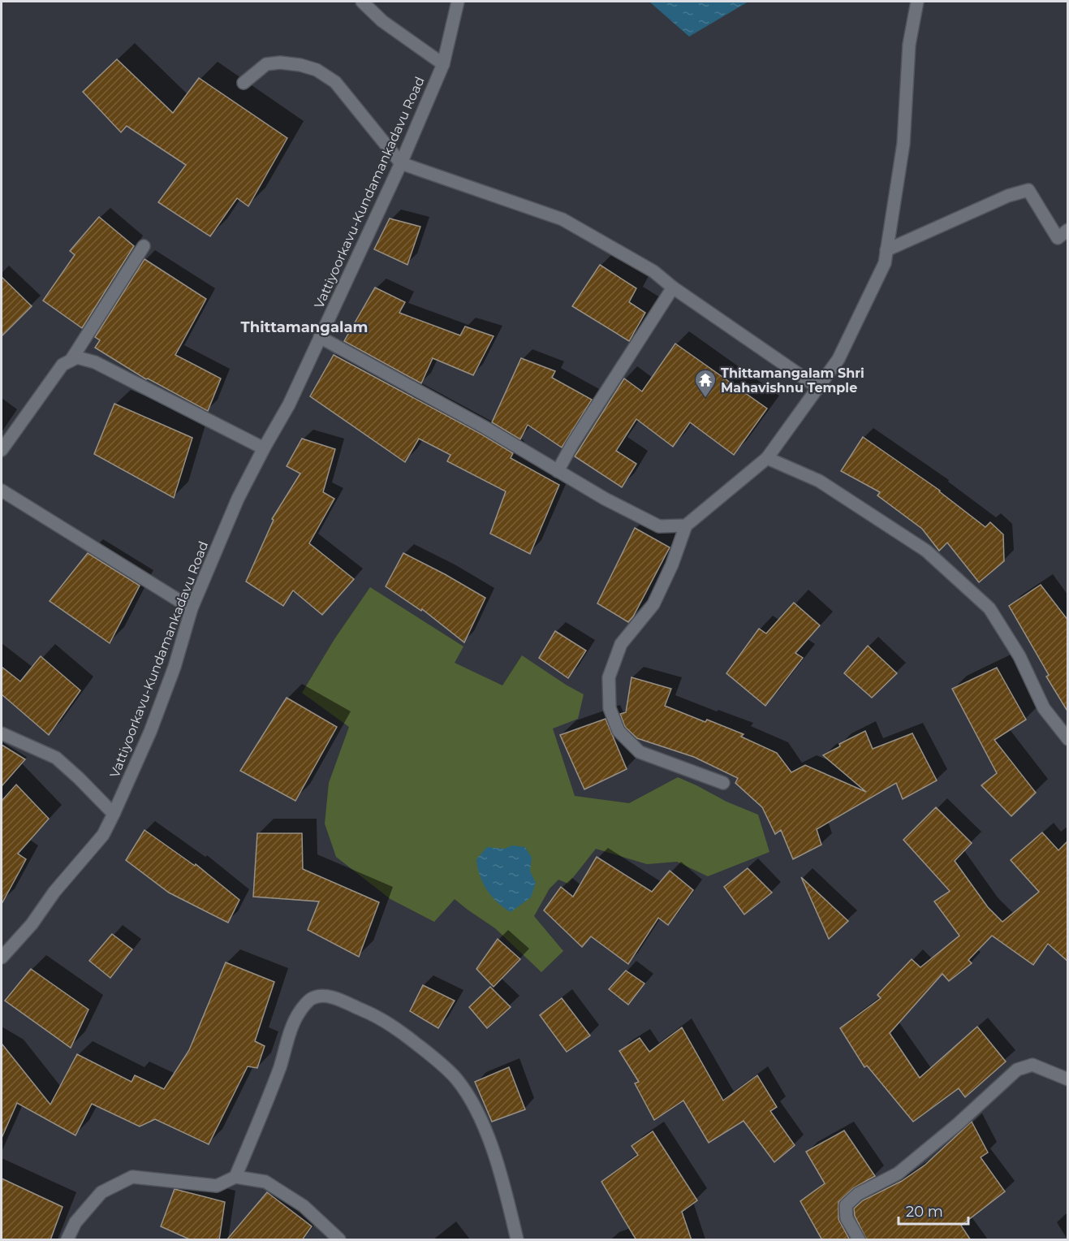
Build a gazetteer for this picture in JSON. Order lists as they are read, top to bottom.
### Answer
{
  "streets": {
    "street": ["Vattiyoorkavu-Kundamankadavu Road"]
  },
  "districts": ["Thittamangalam"],
  "places": {
    "temple": ["Thittamangalam Shri Mahavishnu Temple"]
  },
  "scale_bar": "20 m"
}
